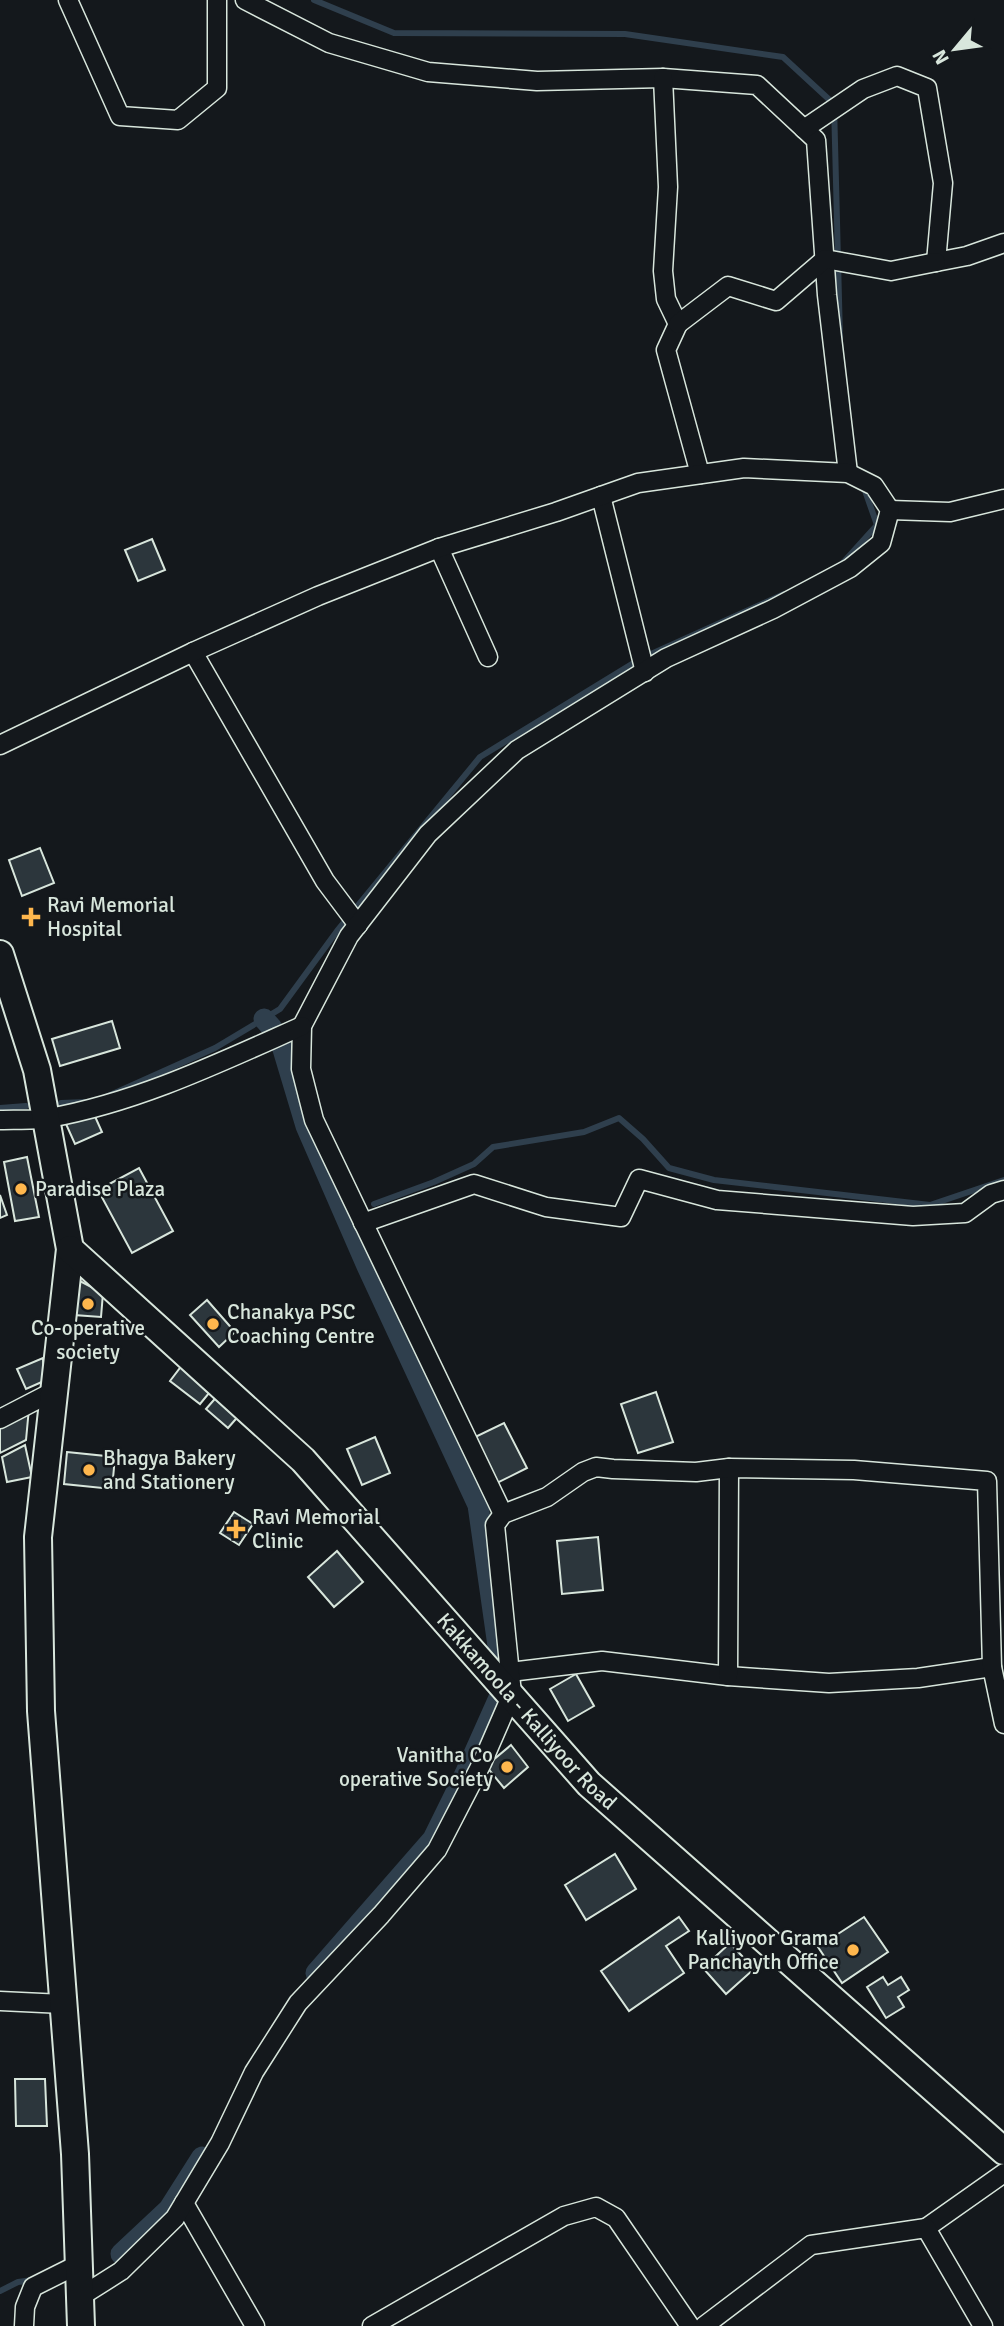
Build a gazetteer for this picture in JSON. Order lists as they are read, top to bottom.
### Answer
{
  "streets": {
    "main road": ["Kakkamoola - Kalliyoor Road"]
  },
  "places": {
    "health": ["Ravi Memorial Hospital", "Ravi Memorial Clinic"],
    "other": [
      "Paradise Plaza",
      "Co-operative society",
      "Chanakya PSC Coaching Centre",
      "Bhagya Bakery and Stationery",
      "Vanitha Co operative Society",
      "Kalliyoor Grama Panchayth Office"
    ]
  },
  "north": "bottom left"
}
